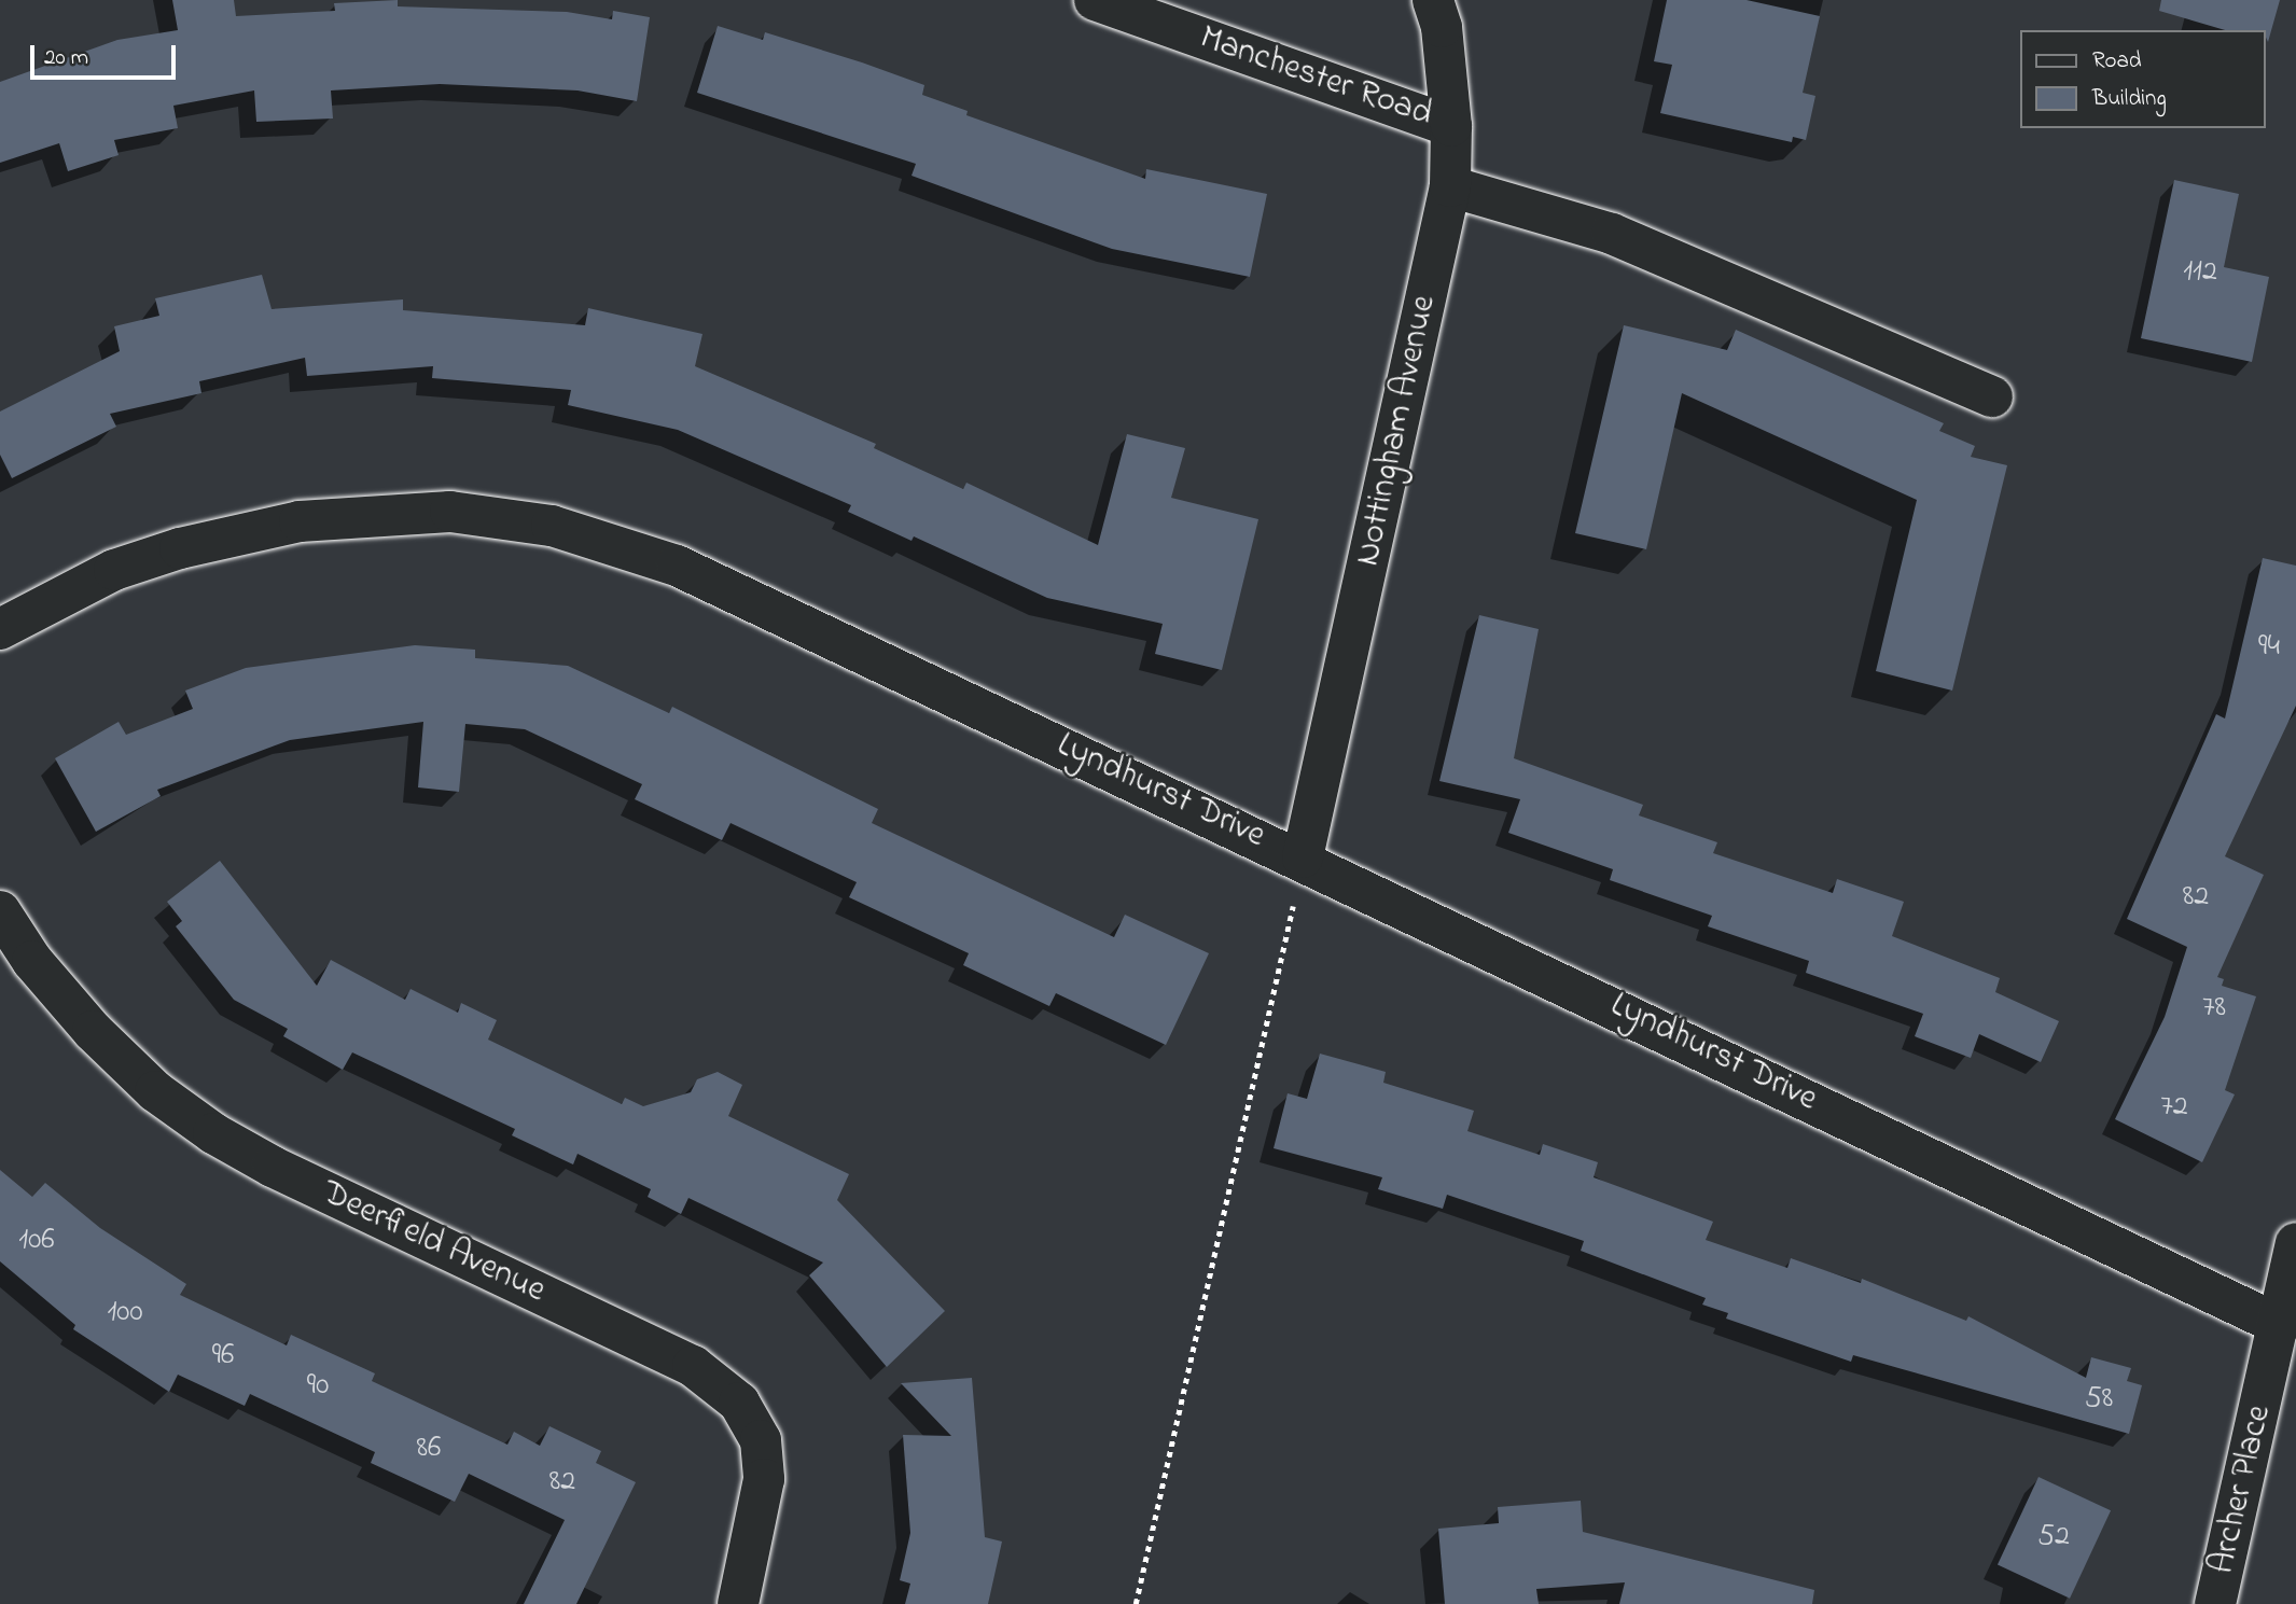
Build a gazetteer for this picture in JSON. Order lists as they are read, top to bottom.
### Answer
{
  "streets": {
    "street": [
      "Manchester Road",
      "Nottingham Avenue",
      "Lyndhurst Drive",
      "Deerfield Avenue",
      "Archer Place"
    ]
  },
  "crossings": [
    ["Manchester Road", "Nottingham Avenue"],
    ["Nottingham Avenue", "Lyndhurst Drive"],
    ["Lyndhurst Drive", "Archer Place"]
  ],
  "house_numbers": [
    "112",
    "94",
    "82",
    "78",
    "72",
    "106",
    "100",
    "96",
    "90",
    "58",
    "86",
    "82",
    "52"
  ],
  "legend": ["Road", "Building"],
  "scale_bar": "20 m"
}
